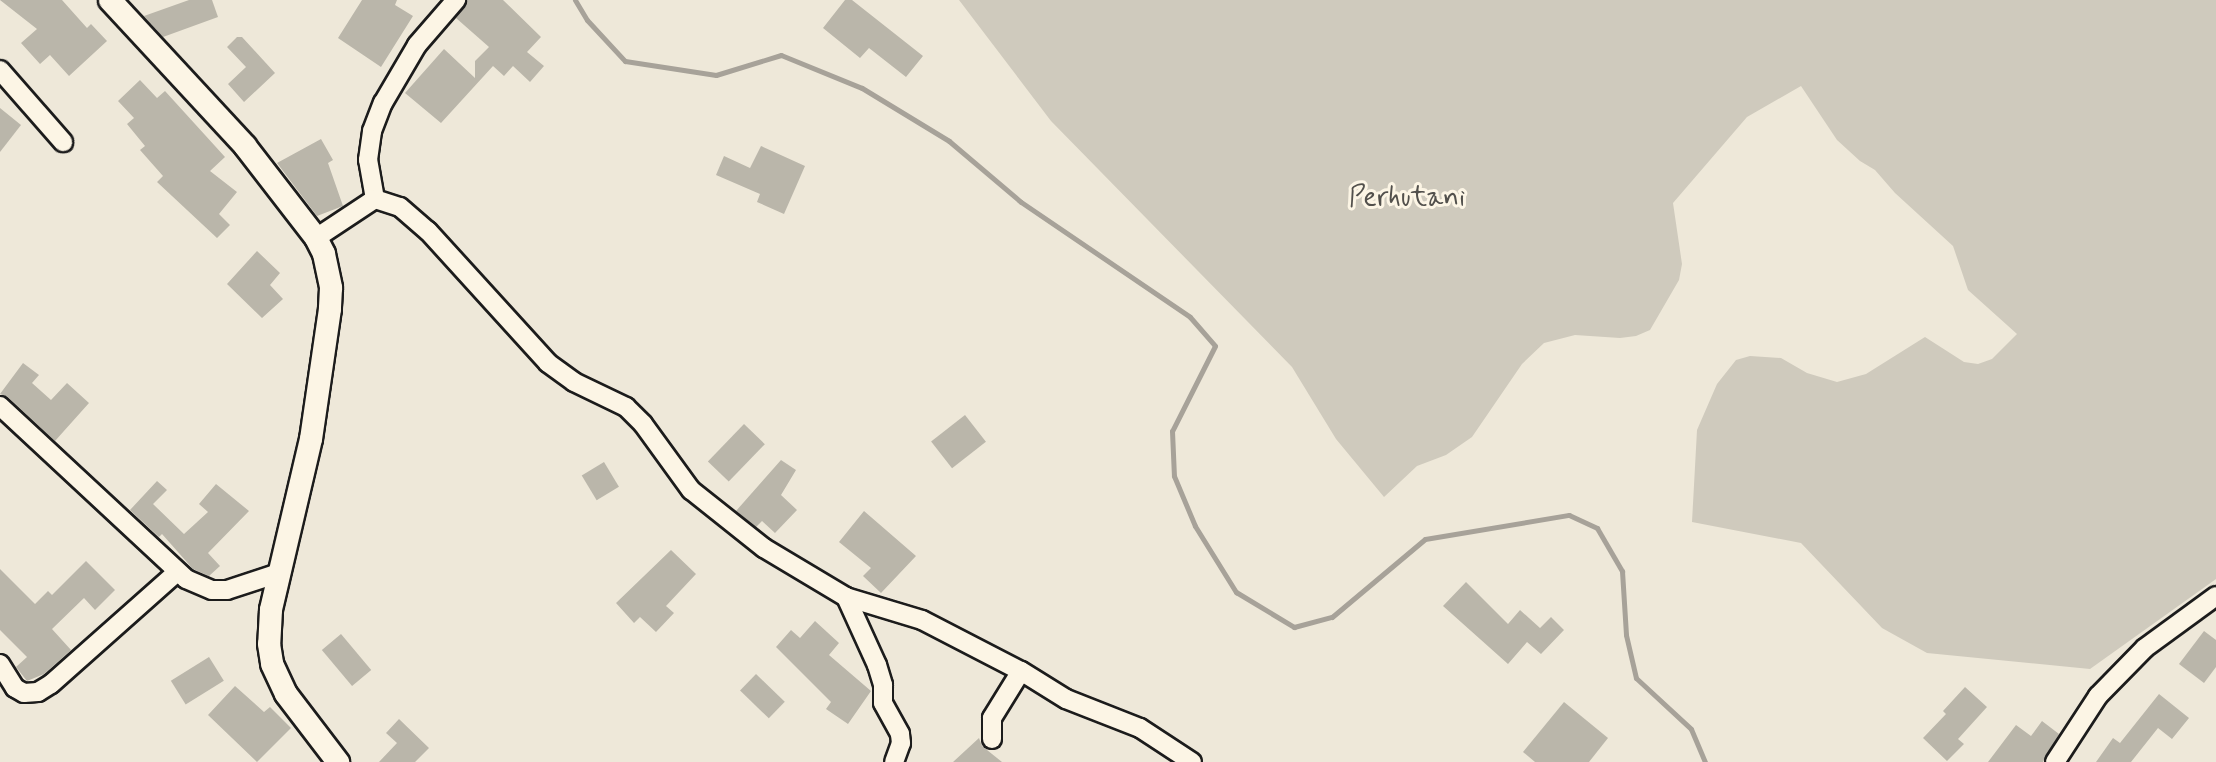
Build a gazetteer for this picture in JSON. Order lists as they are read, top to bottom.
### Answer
{
  "parks": ["Perhutani"]
}
